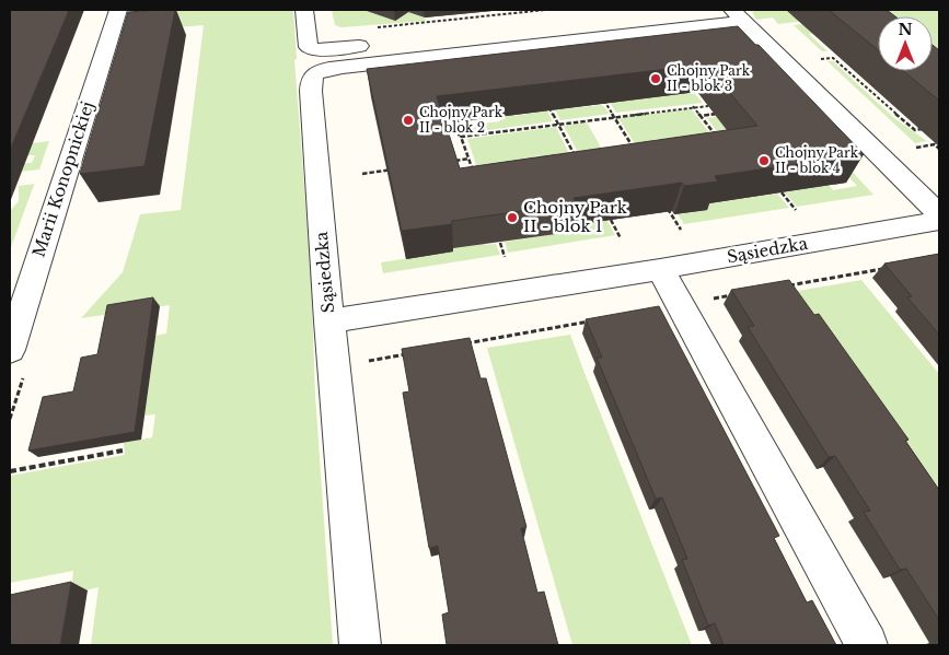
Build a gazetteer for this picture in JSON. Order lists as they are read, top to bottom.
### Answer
{
  "streets": {
    "street": ["Marii Konopnickiej", "Sąsiedzka"]
  },
  "places": [
    "Chojny Park II - blok 3",
    "Chojny Park II - blok 2",
    "Chojny Park II - blok 4",
    "Chojny Park II - blok 1"
  ],
  "north": "top"
}
